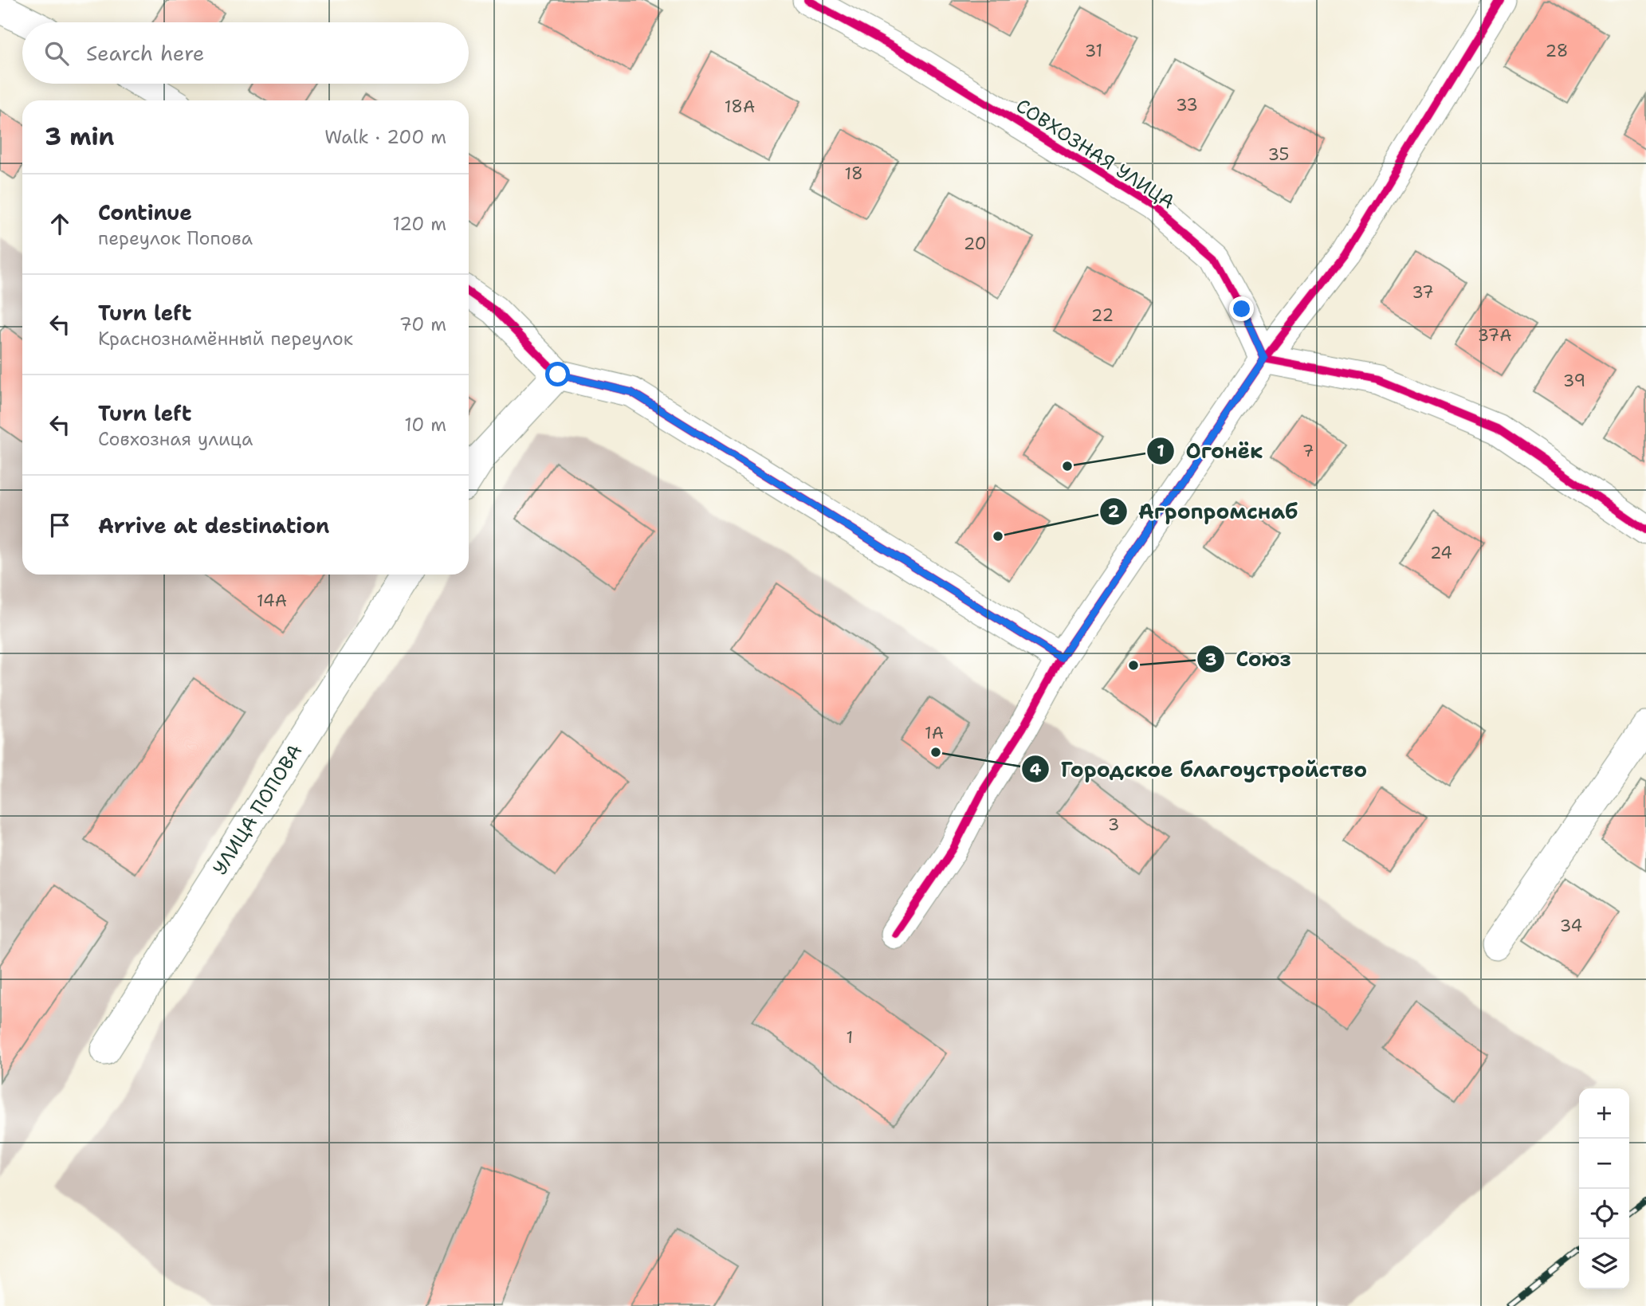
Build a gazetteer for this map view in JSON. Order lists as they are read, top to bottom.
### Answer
{
  "streets": {
    "street": ["СОВХОЗНАЯ УЛИЦА", "УЛИЦА ПОПОВА"]
  },
  "places": [
    "Огонёк",
    "Агропромснаб",
    "Союз",
    "Городское благоустройство"
  ],
  "house_numbers": [
    "31",
    "28",
    "33",
    "18А",
    "35",
    "18",
    "20",
    "37",
    "22",
    "37А",
    "39",
    "7",
    "24",
    "14А",
    "1А",
    "3",
    "34",
    "1"
  ],
  "page": {
    "search": "Search here",
    "heading": ["3 min", "Walk · 200 m"],
    "list": [
      ["Continue", "переулок Попова", "120 m"],
      ["Turn left", "Краснознамённый переулок", "70 m"],
      ["Turn left", "Совхозная улица", "10 m"],
      "Arrive at destination"
    ],
    "map_buttons": ["+", "−"]
  }
}
